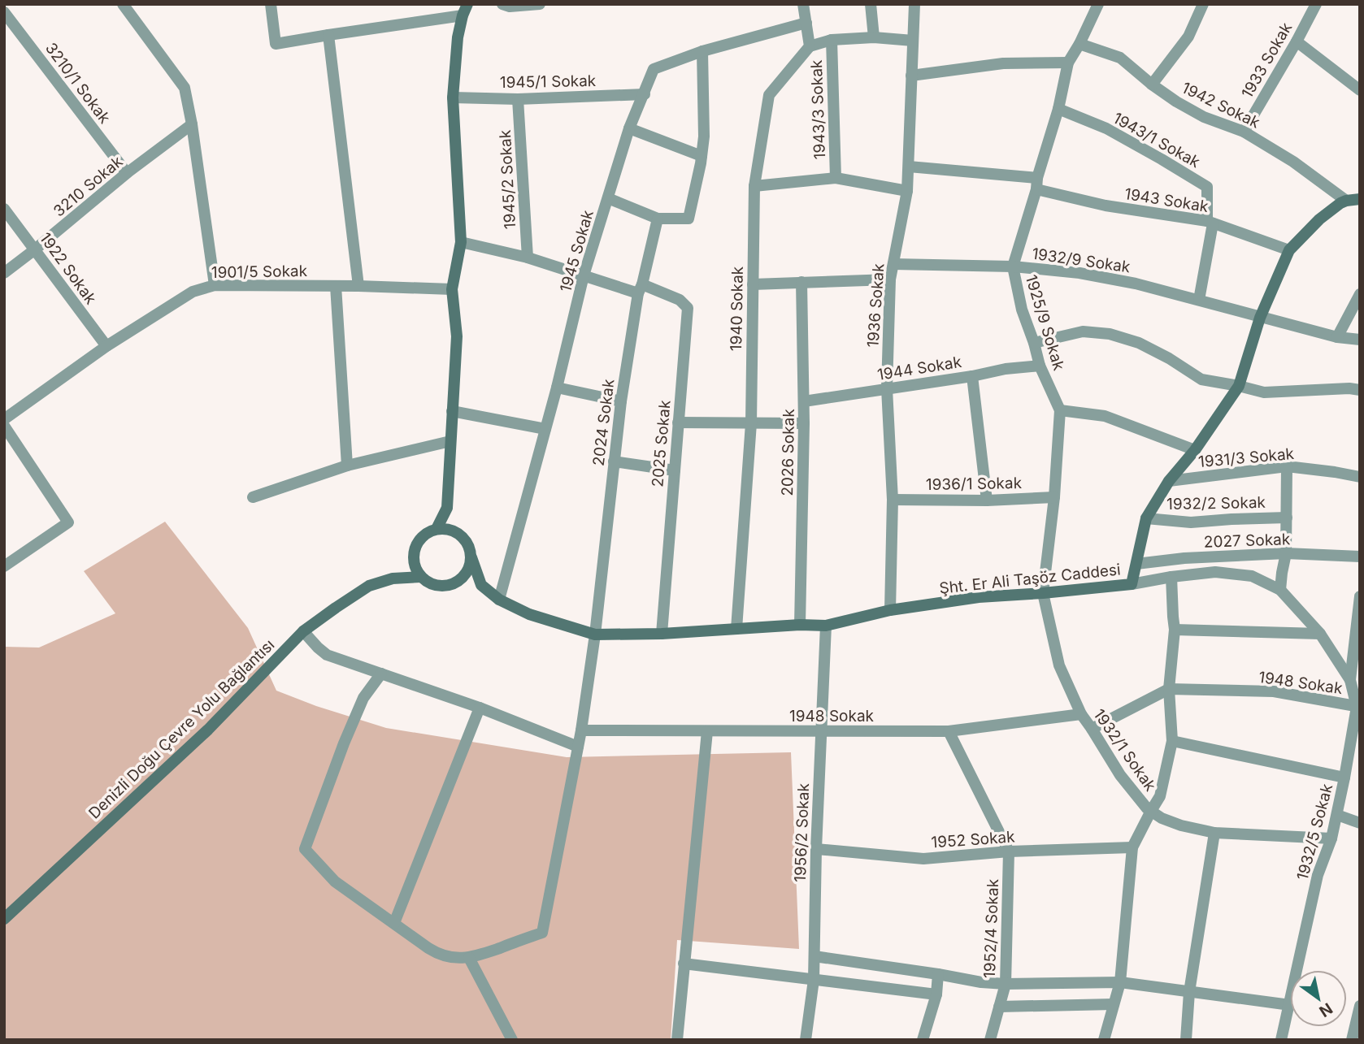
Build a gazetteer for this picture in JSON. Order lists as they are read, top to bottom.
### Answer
{
  "streets": {
    "street": [
      "1933 Sokak",
      "1945/1 Sokak",
      "3210/1 Sokak",
      "1942 Sokak",
      "1943/3 Sokak",
      "1943/1 Sokak",
      "1945/2 Sokak",
      "3210 Sokak",
      "1943 Sokak",
      "1945 Sokak",
      "1932/9 Sokak",
      "1922 Sokak",
      "1901/5 Sokak",
      "1936 Sokak",
      "1940 Sokak",
      "1925/9 Sokak",
      "1944 Sokak",
      "2024 Sokak",
      "2025 Sokak",
      "2026 Sokak",
      "1931/3 Sokak",
      "1936/1 Sokak",
      "1932/2 Sokak",
      "2027 Sokak",
      "Şht. Er Ali Taşöz Caddesi",
      "1948 Sokak",
      "Denizli Doğu Çevre Yolu Bağlantısı",
      "1932/1 Sokak",
      "1932/5 Sokak",
      "1956/2 Sokak",
      "1952 Sokak",
      "1952/4 Sokak"
    ]
  },
  "crossings": [
    ["1933 Sokak", "1942 Sokak"],
    ["1945/1 Sokak", "1945/2 Sokak"],
    ["1945/1 Sokak", "1945 Sokak"],
    ["3210/1 Sokak", "3210 Sokak"],
    ["1942 Sokak", "1925/9 Sokak"],
    ["1942 Sokak", "Şht. Er Ali Taşöz Caddesi"],
    ["1943/1 Sokak", "1943 Sokak"],
    ["1943/1 Sokak", "1925/9 Sokak"],
    ["3210 Sokak", "1922 Sokak"],
    ["1943 Sokak", "1936 Sokak"],
    ["1943 Sokak", "1925/9 Sokak"],
    ["1943 Sokak", "Şht. Er Ali Taşöz Caddesi"],
    ["1945 Sokak", "Şht. Er Ali Taşöz Caddesi"],
    ["1932/9 Sokak", "1936 Sokak"],
    ["1932/9 Sokak", "1925/9 Sokak"],
    ["1932/9 Sokak", "Şht. Er Ali Taşöz Caddesi"],
    ["1922 Sokak", "1901/5 Sokak"],
    ["1936 Sokak", "1944 Sokak"],
    ["1936 Sokak", "1936/1 Sokak"],
    ["1936 Sokak", "Şht. Er Ali Taşöz Caddesi"],
    ["1940 Sokak", "Şht. Er Ali Taşöz Caddesi"],
    ["1925/9 Sokak", "1944 Sokak"],
    ["1925/9 Sokak", "1936/1 Sokak"],
    ["1925/9 Sokak", "Şht. Er Ali Taşöz Caddesi"],
    ["1925/9 Sokak", "1932/1 Sokak"],
    ["1944 Sokak", "2026 Sokak"],
    ["2024 Sokak", "2025 Sokak"],
    ["2024 Sokak", "Şht. Er Ali Taşöz Caddesi"],
    ["2024 Sokak", "1948 Sokak"],
    ["2025 Sokak", "Şht. Er Ali Taşöz Caddesi"],
    ["2026 Sokak", "Şht. Er Ali Taşöz Caddesi"],
    ["1931/3 Sokak", "Şht. Er Ali Taşöz Caddesi"],
    ["1932/2 Sokak", "Şht. Er Ali Taşöz Caddesi"],
    ["2027 Sokak", "Şht. Er Ali Taşöz Caddesi"],
    ["Şht. Er Ali Taşöz Caddesi", "1932/1 Sokak"],
    ["Şht. Er Ali Taşöz Caddesi", "1956/2 Sokak"],
    ["1948 Sokak", "1932/1 Sokak"],
    ["1948 Sokak", "1932/5 Sokak"],
    ["1948 Sokak", "1956/2 Sokak"],
    ["1932/1 Sokak", "1932/5 Sokak"],
    ["1956/2 Sokak", "1952 Sokak"],
    ["1952 Sokak", "1952/4 Sokak"]
  ],
  "north": "bottom right"
}
